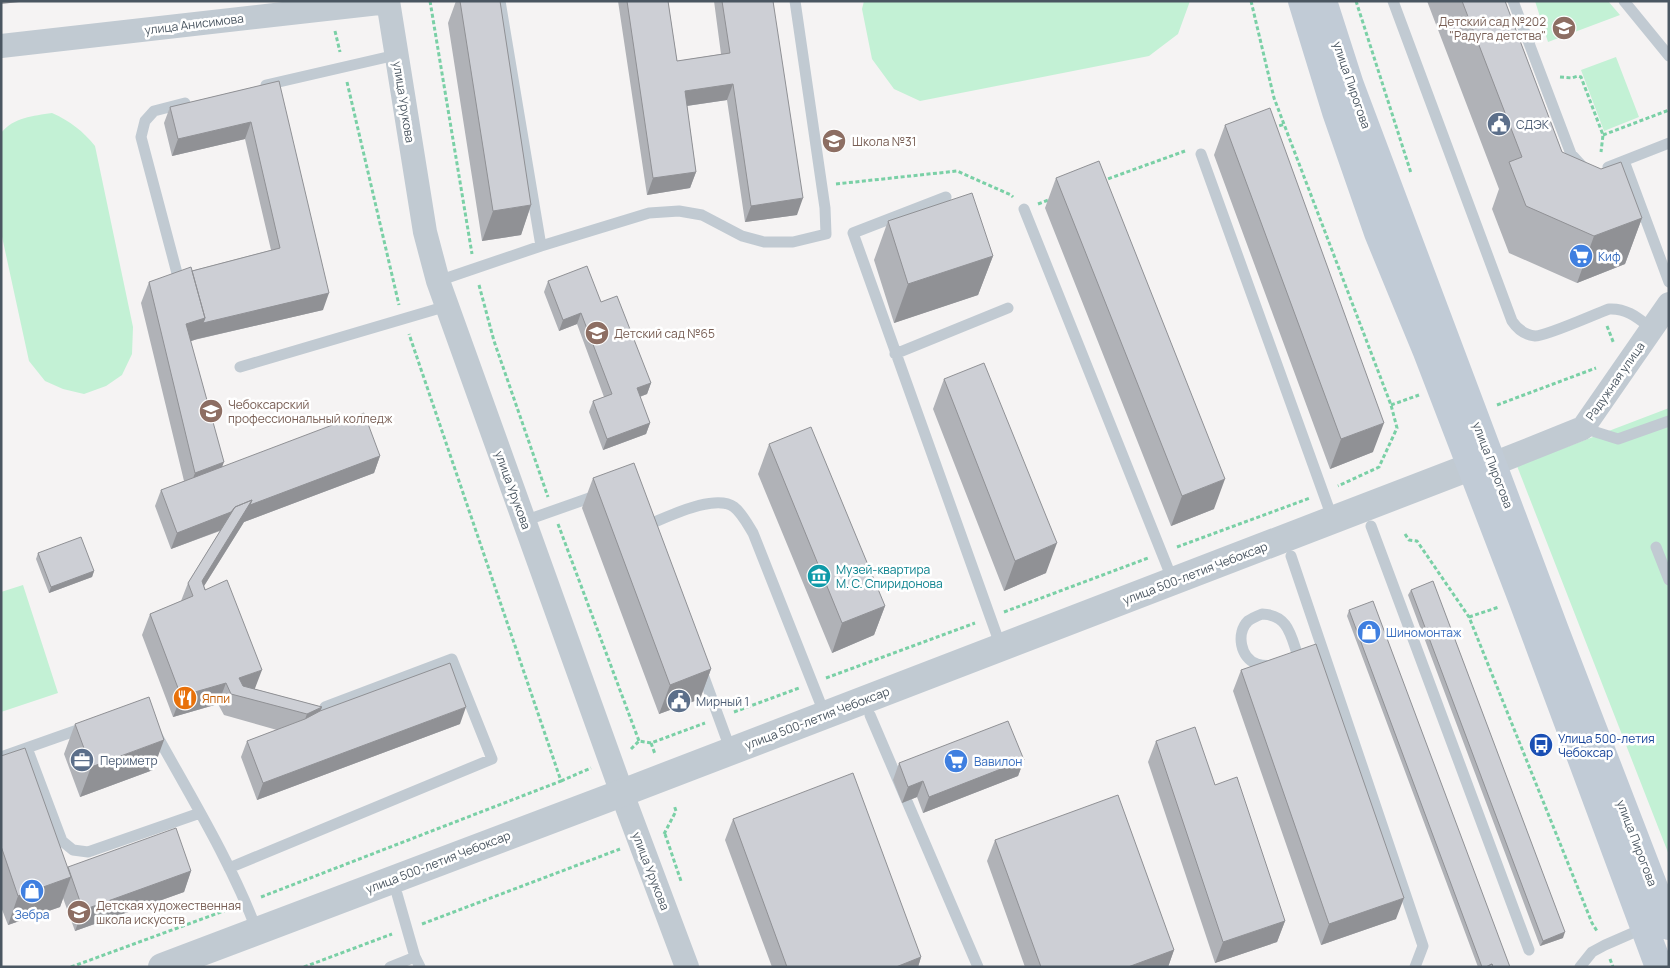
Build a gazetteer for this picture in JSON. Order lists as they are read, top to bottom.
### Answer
{
  "streets": {
    "main road": ["улица Пирогова"],
    "street": [
      "улица Анисимова",
      "улица Урукова",
      "Радужная улица",
      "улица 500-летия Чебоксар"
    ]
  },
  "crossings": [
    ["улица Анисимова", "улица Урукова"],
    ["улица Пирогова", "Радужная улица"],
    ["улица Пирогова", "улица 500-летия Чебоксар"],
    ["улица Урукова", "улица 500-летия Чебоксар"],
    ["Радужная улица", "улица 500-летия Чебоксар"]
  ],
  "places": {
    "school or university": [
      "Детский сад №202 \"Радуга детства\"",
      "Школа №31",
      "Детский сад №65",
      "Чебоксарский профессиональный колледж",
      "Детская художественная школа искусств"
    ],
    "public building": ["СДЭК", "Мирный 1"],
    "supermarket": ["Киф", "Вавилон"],
    "museum": ["Музей-квартира М. С. Спиридонова"],
    "shop": ["Шиномонтаж", "Зебра"],
    "restaurant": ["Яппи"],
    "bus stop": ["Улица 500-летия Чебоксар"],
    "office": ["Периметр"]
  }
}
